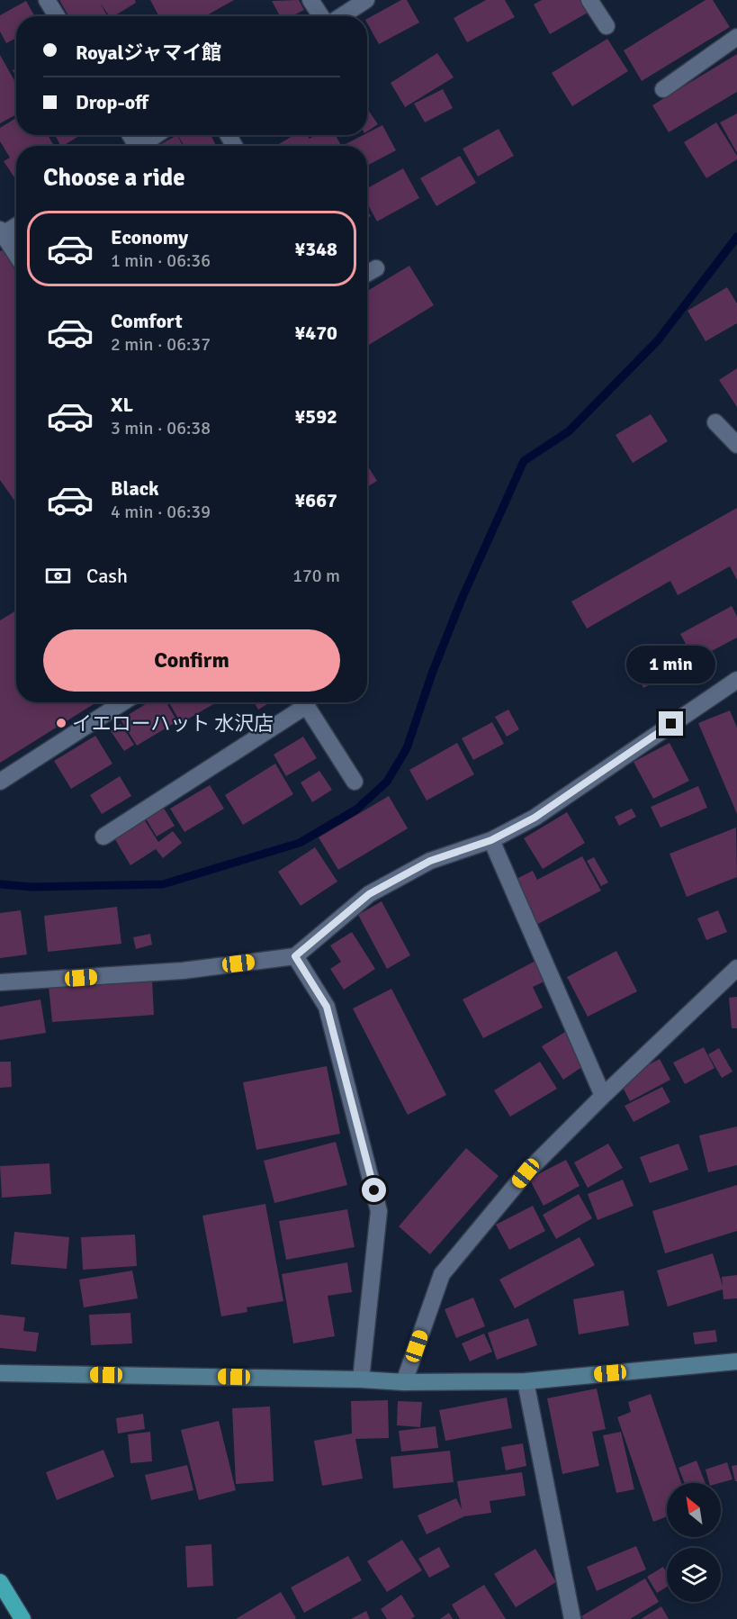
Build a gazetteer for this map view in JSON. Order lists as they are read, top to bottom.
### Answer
{
  "places": ["イエローハット 水沢店"],
  "north": "top left",
  "page": {
    "banner": ["Royalジャマイ館", "Drop-off"],
    "heading": "Choose a ride",
    "list": [
      {
        "name": "Economy",
        "note": "1 min · 06:36",
        "value": "¥348"
      },
      {
        "name": "Comfort",
        "note": "2 min · 06:37",
        "value": "¥470"
      },
      {
        "name": "XL",
        "note": "3 min · 06:38",
        "value": "¥592"
      },
      {
        "name": "Black",
        "note": "4 min · 06:39",
        "value": "¥667"
      }
    ],
    "pay": ["Cash", "170 m"],
    "buttons": "Confirm",
    "bubble": "1 min"
  }
}
